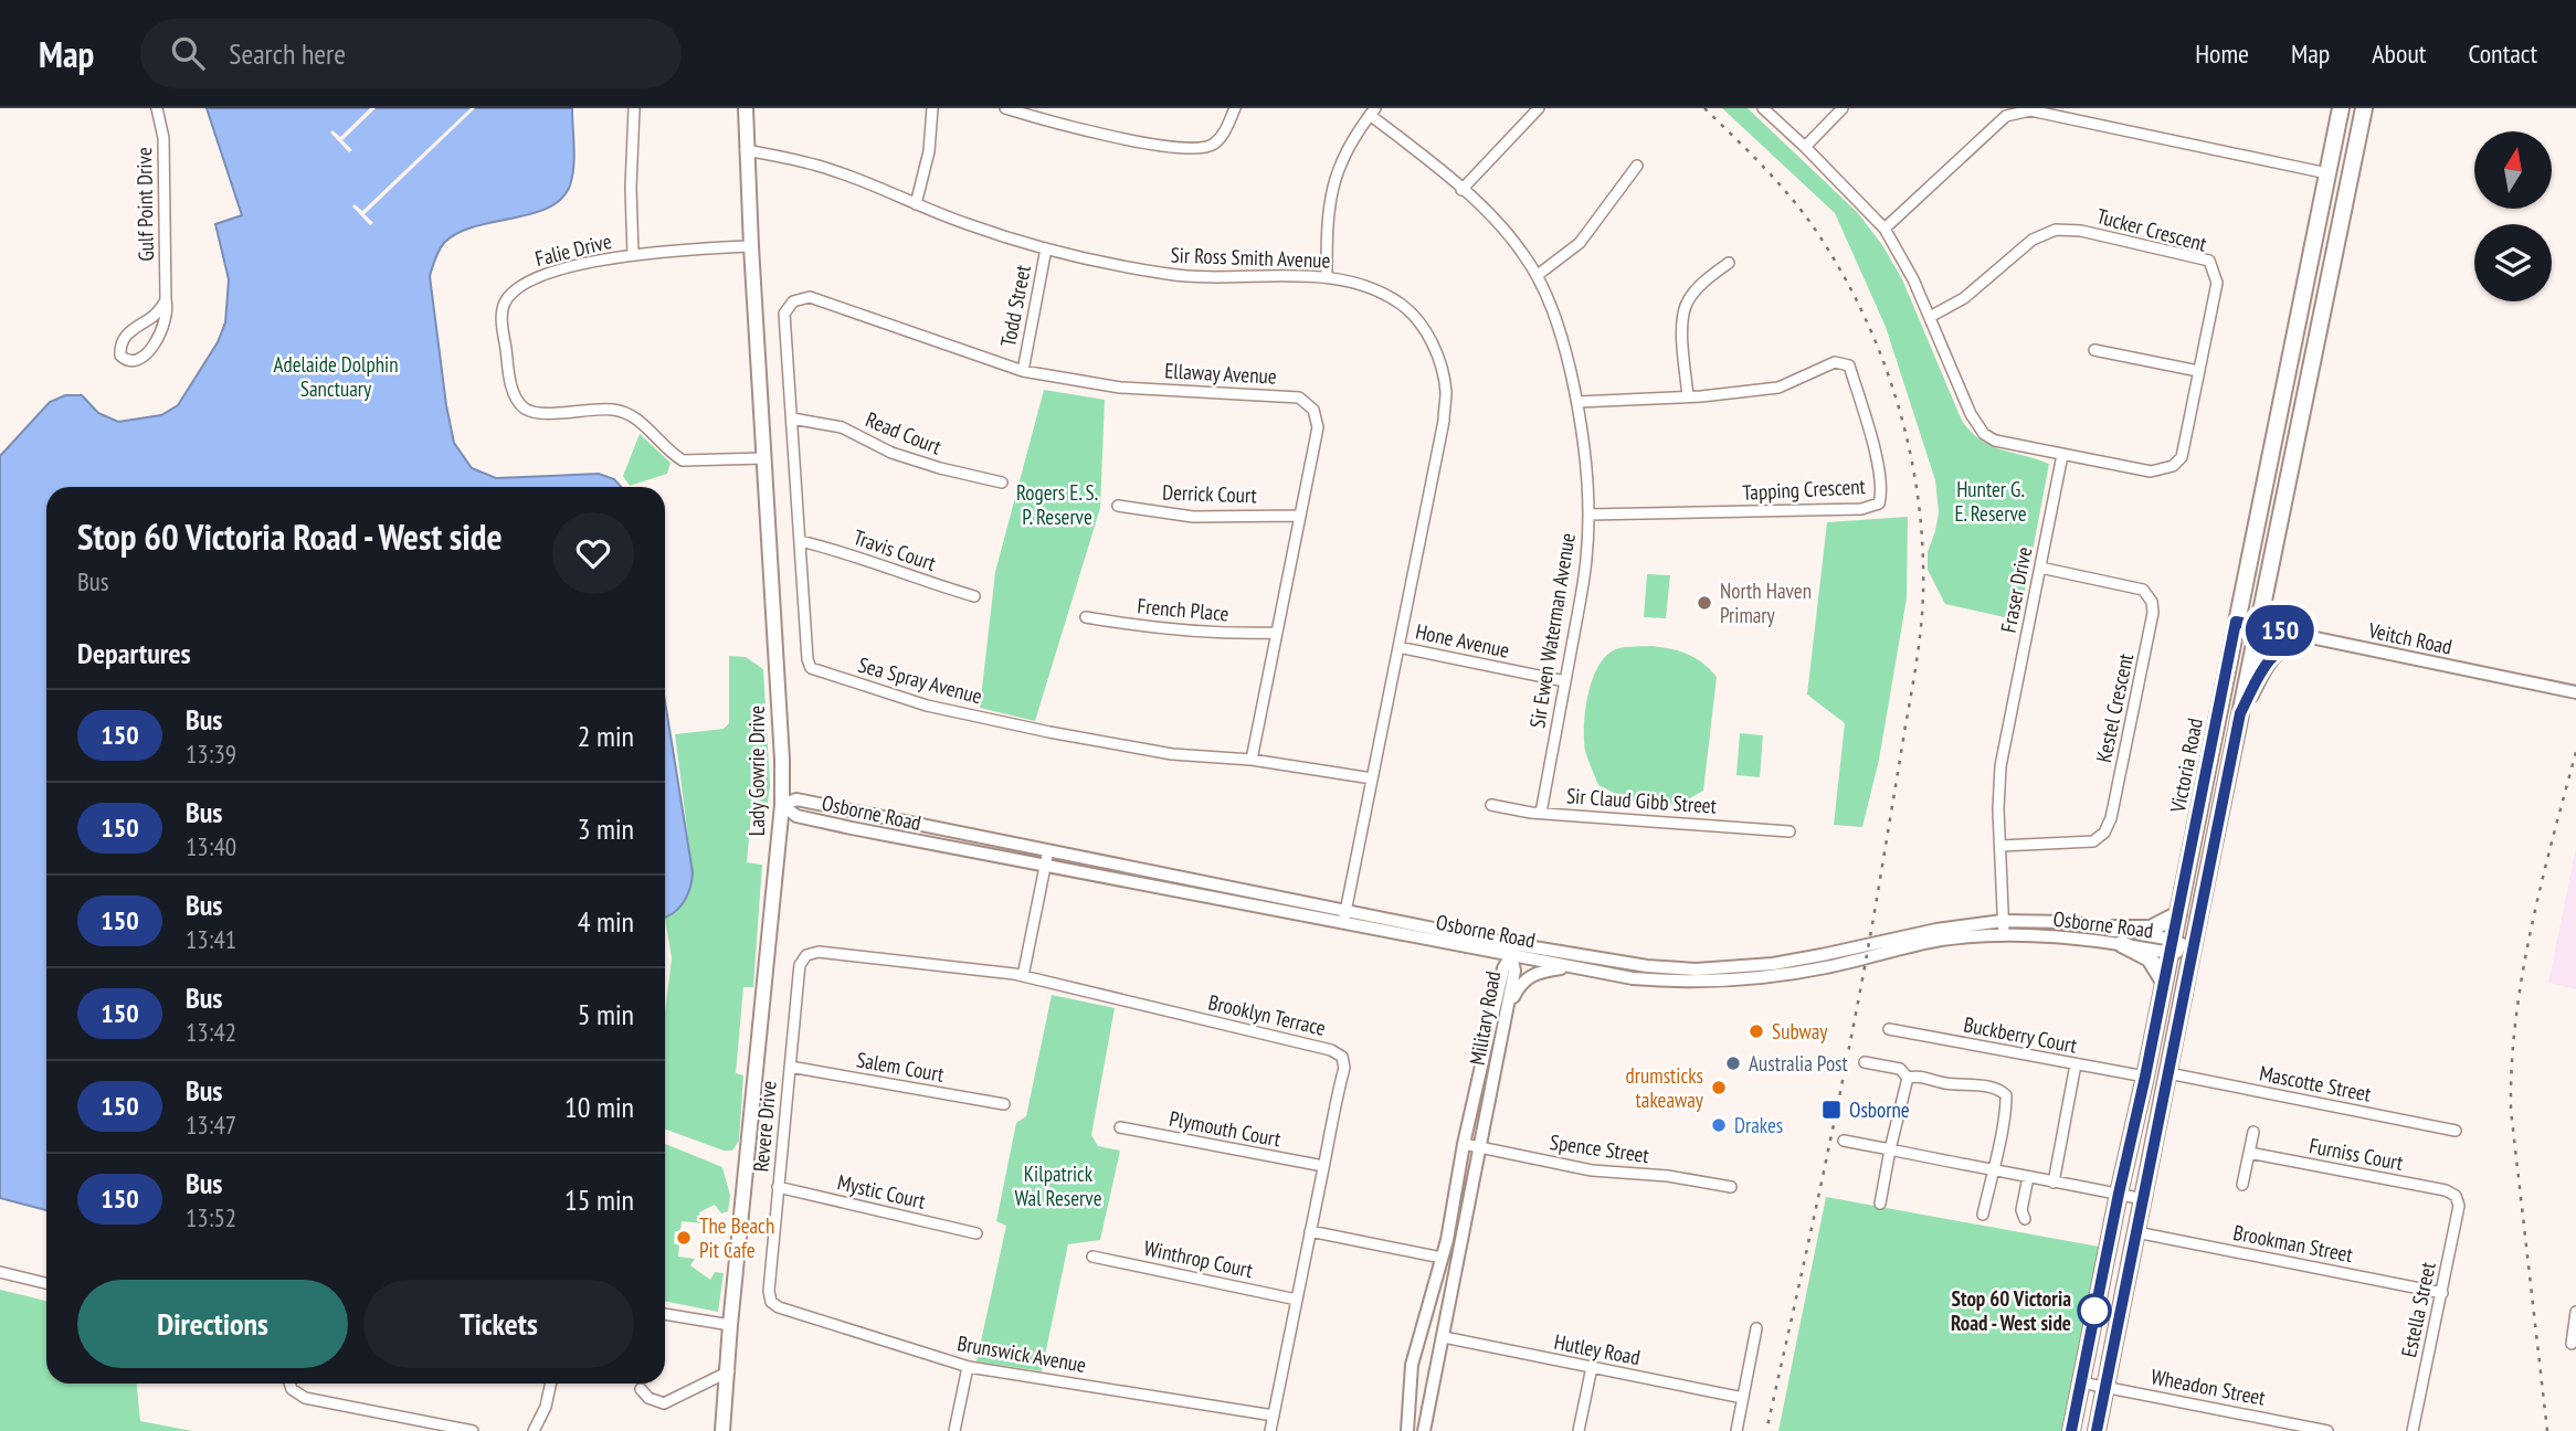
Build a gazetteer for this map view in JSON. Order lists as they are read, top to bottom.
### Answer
{
  "streets": {
    "highway": ["Victoria Road"],
    "main road": ["Lady Gowrie Drive"],
    "street": [
      "Gulf Point Drive",
      "Tucker Crescent",
      "Falie Drive",
      "Sir Ross Smith Avenue",
      "Todd Street",
      "Ellaway Avenue",
      "Read Court",
      "Tapping Crescent",
      "Derrick Court",
      "Travis Court",
      "Fraser Drive",
      "French Place",
      "Sir Ewen Waterman Avenue",
      "Veitch Road",
      "Hone Avenue",
      "Sea Spray Avenue",
      "Kestel Crescent",
      "Sir Claud Gibb Street",
      "Osborne Road",
      "Brooklyn Terrace",
      "Military Road",
      "Buckberry Court",
      "Salem Court",
      "Mascotte Street",
      "Revere Drive",
      "Plymouth Court",
      "Spence Street",
      "Furniss Court",
      "Mystic Court",
      "Brookman Street",
      "Winthrop Court",
      "Estella Street",
      "Hutley Road",
      "Brunswick Avenue",
      "Wheadon Street"
    ]
  },
  "crossings": [
    ["Tucker Crescent", "Fraser Drive"],
    ["Falie Drive", "Lady Gowrie Drive"],
    ["Sir Ross Smith Avenue", "Todd Street"],
    ["Sir Ross Smith Avenue", "Hone Avenue"],
    ["Sir Ross Smith Avenue", "Sea Spray Avenue"],
    ["Sir Ross Smith Avenue", "Lady Gowrie Drive"],
    ["Sir Ross Smith Avenue", "Osborne Road"],
    ["Todd Street", "Ellaway Avenue"],
    ["Ellaway Avenue", "Derrick Court"],
    ["Ellaway Avenue", "French Place"],
    ["Ellaway Avenue", "Sea Spray Avenue"],
    ["Read Court", "Sea Spray Avenue"],
    ["Tapping Crescent", "Sir Ewen Waterman Avenue"],
    ["Travis Court", "Sea Spray Avenue"],
    ["Fraser Drive", "Kestel Crescent"],
    ["Fraser Drive", "Osborne Road"],
    ["Sir Ewen Waterman Avenue", "Hone Avenue"],
    ["Sir Ewen Waterman Avenue", "Sir Claud Gibb Street"],
    ["Veitch Road", "Victoria Road"],
    ["Victoria Road", "Osborne Road"],
    ["Victoria Road", "Buckberry Court"],
    ["Victoria Road", "Mascotte Street"],
    ["Victoria Road", "Brookman Street"],
    ["Victoria Road", "Wheadon Street"],
    ["Lady Gowrie Drive", "Osborne Road"],
    ["Osborne Road", "Military Road"],
    ["Brooklyn Terrace", "Revere Drive"],
    ["Brooklyn Terrace", "Plymouth Court"],
    ["Brooklyn Terrace", "Winthrop Court"],
    ["Brooklyn Terrace", "Brunswick Avenue"],
    ["Military Road", "Spence Street"],
    ["Military Road", "Hutley Road"],
    ["Salem Court", "Revere Drive"],
    ["Revere Drive", "Mystic Court"],
    ["Revere Drive", "Brunswick Avenue"],
    ["Furniss Court", "Estella Street"],
    ["Brookman Street", "Estella Street"]
  ],
  "parks": [
    "Adelaide Dolphin Sanctuary",
    "Hunter G. E. Reserve",
    "Rogers E. S. P. Reserve",
    "Kilpatrick Wal Reserve"
  ],
  "places": {
    "other": [
      "North Haven Primary",
      "Subway",
      "Australia Post",
      "drumsticks takeaway",
      "Drakes",
      "The Beach Pit Cafe",
      "Stop 60 Victoria Road - West side"
    ],
    "transit": ["Osborne"]
  },
  "lines": ["bus line 150"],
  "north": "top",
  "page": {
    "header": "Map",
    "search": "Search here",
    "nav": [
      "Home",
      "Map",
      "About",
      "Contact"
    ],
    "on_map": "150",
    "heading": [
      ["Stop 60 Victoria Road - West side", "Bus"],
      "Departures"
    ],
    "list": [
      {
        "mark": "150",
        "name": "Bus",
        "note": "13:39",
        "value": "2 min"
      },
      {
        "mark": "150",
        "name": "Bus",
        "note": "13:40",
        "value": "3 min"
      },
      {
        "mark": "150",
        "name": "Bus",
        "note": "13:41",
        "value": "4 min"
      },
      {
        "mark": "150",
        "name": "Bus",
        "note": "13:42",
        "value": "5 min"
      },
      {
        "mark": "150",
        "name": "Bus",
        "note": "13:47",
        "value": "10 min"
      },
      {
        "mark": "150",
        "name": "Bus",
        "note": "13:52",
        "value": "15 min"
      }
    ],
    "buttons": ["Directions", "Tickets"]
  }
}
